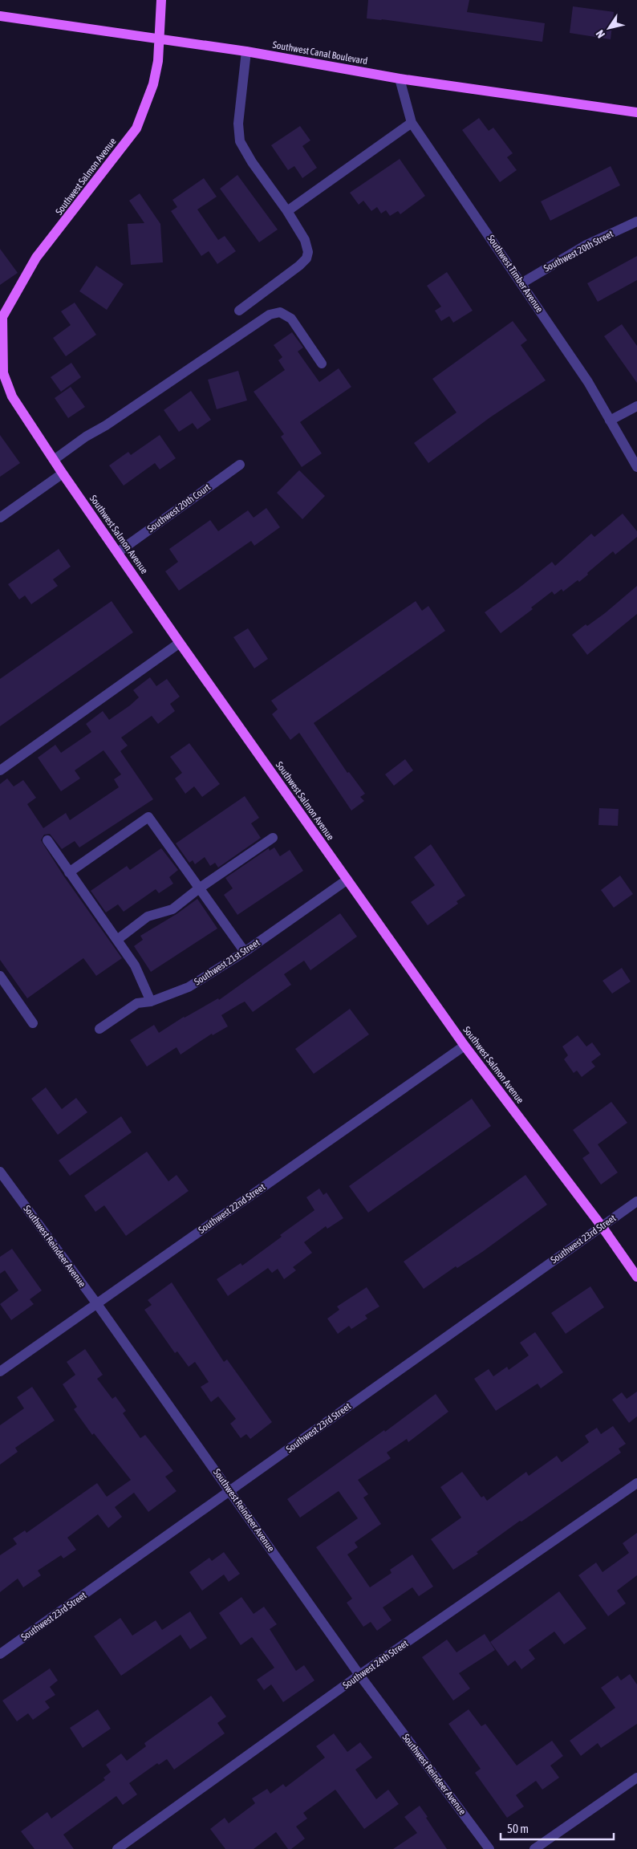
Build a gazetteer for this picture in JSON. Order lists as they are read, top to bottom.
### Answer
{
  "streets": {
    "main road": ["Southwest Canal Boulevard", "Southwest Salmon Avenue"],
    "street": [
      "Southwest 20th Street",
      "Southwest Timber Avenue",
      "Southwest 20th Court",
      "Southwest 21st Street",
      "Southwest 22nd Street",
      "Southwest 23rd Street",
      "Southwest Reindeer Avenue",
      "Southwest 24th Street"
    ]
  },
  "crossings": [
    ["Southwest Canal Boulevard", "Southwest Salmon Avenue"],
    ["Southwest Canal Boulevard", "Southwest Timber Avenue"],
    ["Southwest Salmon Avenue", "Southwest 20th Court"],
    ["Southwest Salmon Avenue", "Southwest 21st Street"],
    ["Southwest Salmon Avenue", "Southwest 22nd Street"],
    ["Southwest Salmon Avenue", "Southwest 23rd Street"],
    ["Southwest 20th Street", "Southwest Timber Avenue"],
    ["Southwest 22nd Street", "Southwest Reindeer Avenue"],
    ["Southwest 23rd Street", "Southwest Reindeer Avenue"],
    ["Southwest Reindeer Avenue", "Southwest 24th Street"]
  ],
  "scale_bar": "50 m",
  "north": "bottom left"
}
